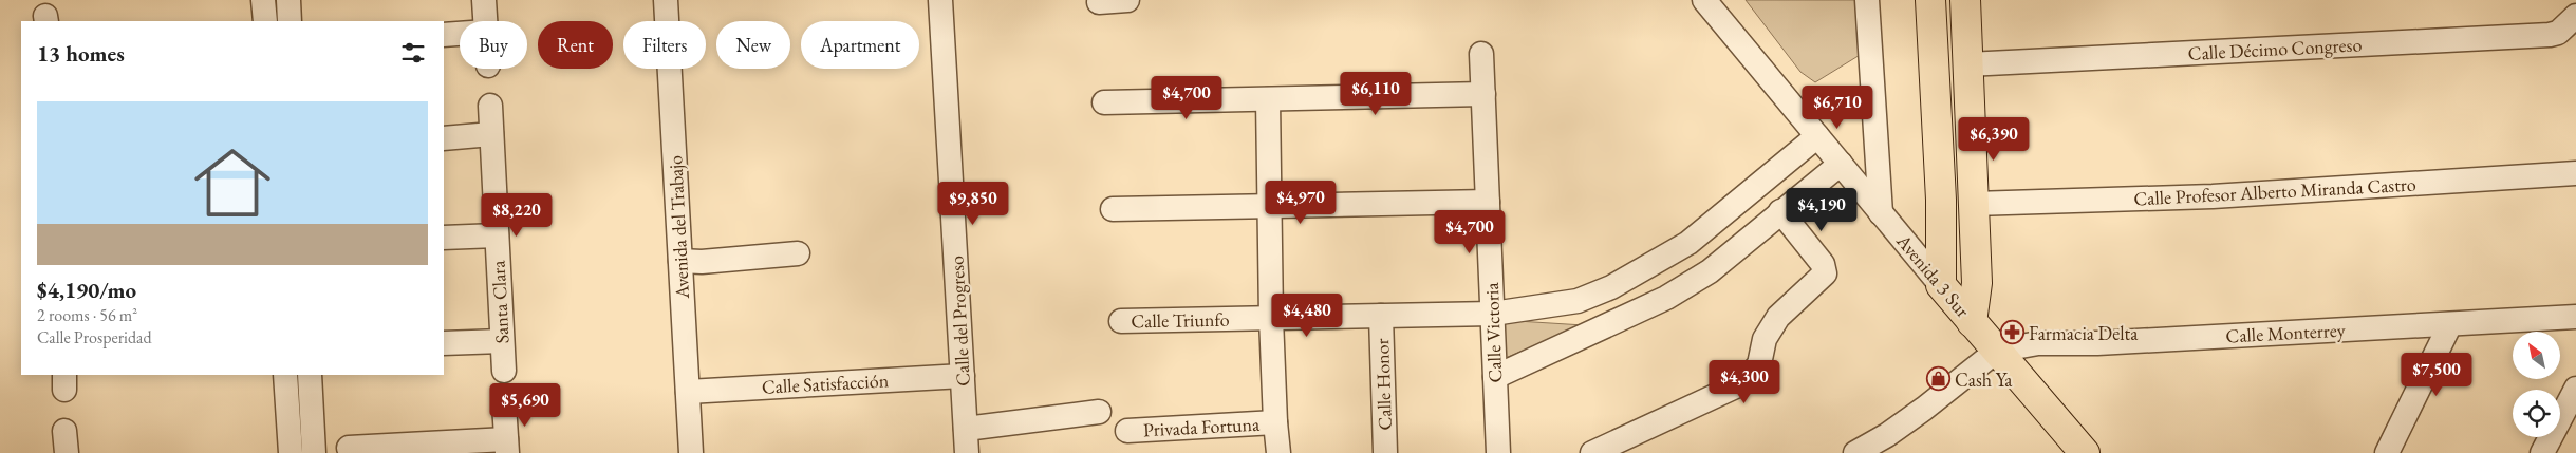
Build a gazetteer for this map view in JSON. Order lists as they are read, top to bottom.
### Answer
{
  "streets": {
    "main road": ["Avenida 3 Sur"],
    "street": [
      "Calle Décimo Congreso",
      "Calle Profesor Alberto Miranda Castro",
      "Avenida del Trabajo",
      "Santa Clara",
      "Calle Triunfo",
      "Calle del Progreso",
      "Calle Victoria",
      "Calle Monterrey",
      "Calle Satisfacción",
      "Calle Honor",
      "Privada Fortuna"
    ]
  },
  "crossings": [
    ["Avenida del Trabajo", "Calle Satisfacción"],
    ["Avenida 3 Sur", "Calle Triunfo"],
    ["Avenida 3 Sur", "Calle Monterrey"],
    ["Calle Triunfo", "Calle Victoria"],
    ["Calle Triunfo", "Calle Honor"],
    ["Calle del Progreso", "Calle Satisfacción"]
  ],
  "places": {
    "pharmacy": ["Farmacia Delta"],
    "shop": ["Cash Ya"]
  },
  "north": "top left",
  "page": {
    "chip": [
      "Buy",
      "Rent",
      "Filters",
      "New",
      "Apartment"
    ],
    "heading": "13 homes",
    "price": [
      "$6,110",
      "$4,700",
      "$6,710",
      "$6,390",
      "$4,970",
      "$9,850",
      "$4,190",
      "$8,220",
      "$4,700",
      "$4,480",
      "$7,500",
      "$4,300",
      "$5,690"
    ],
    "list": [
      {
        "name": "$4,190/mo",
        "note": "2 rooms · 56 m² · Calle Prosperidad"
      }
    ]
  }
}
